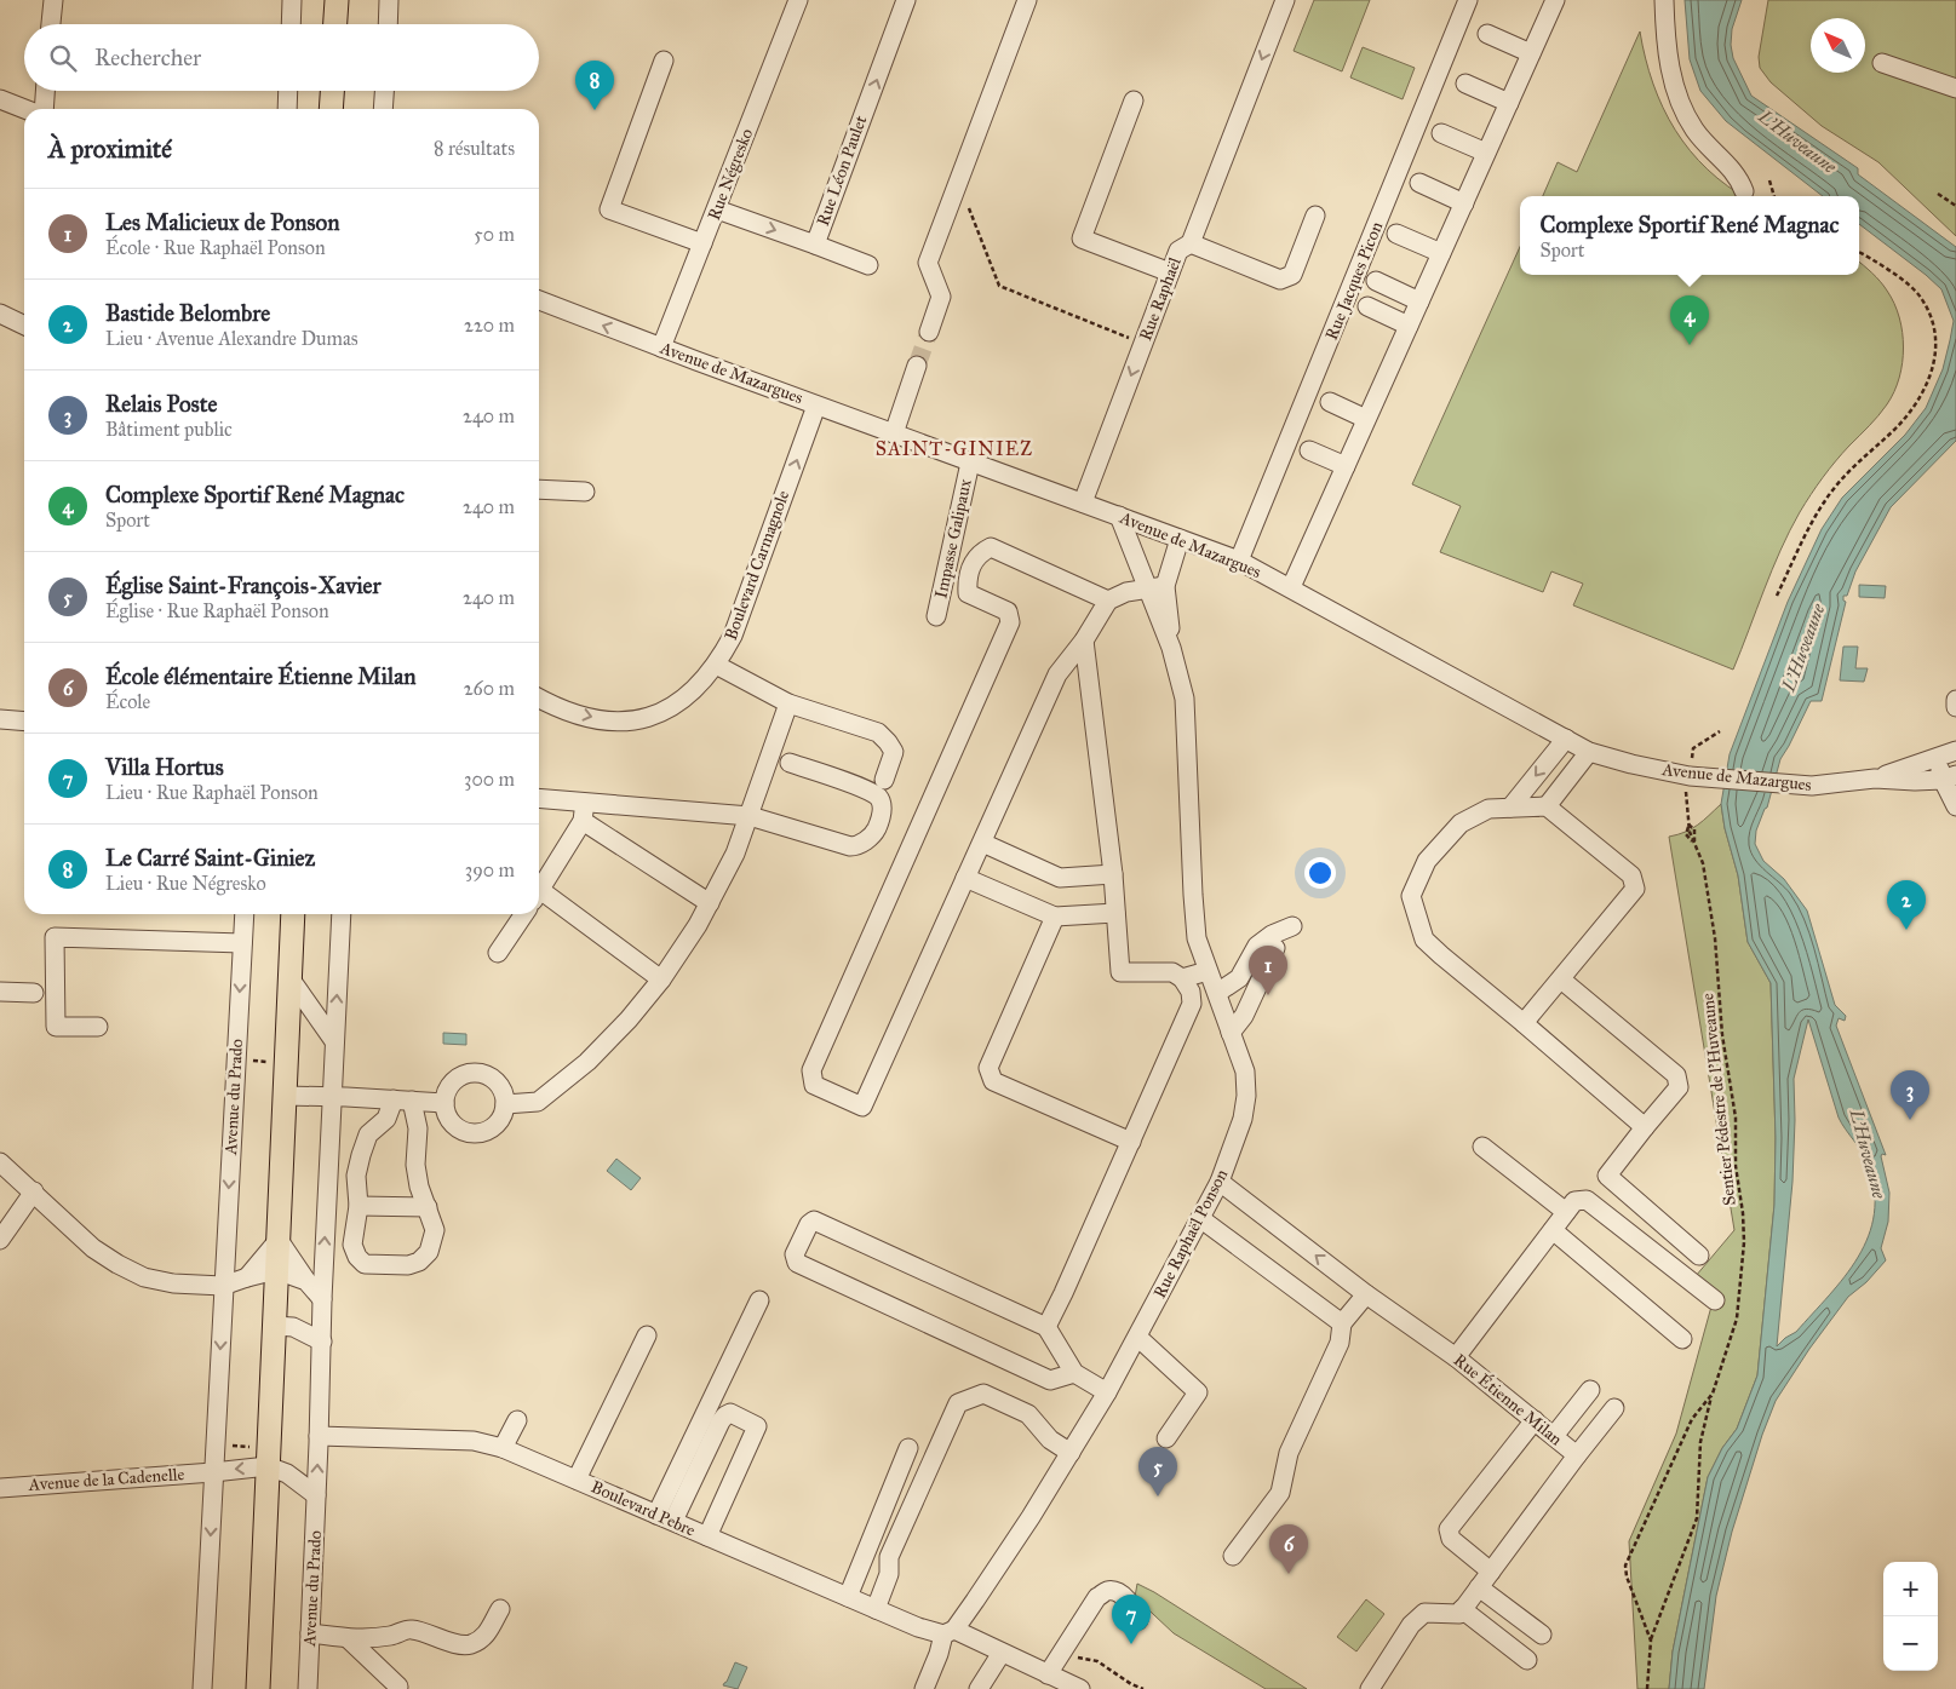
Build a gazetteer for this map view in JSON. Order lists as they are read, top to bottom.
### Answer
{
  "streets": {
    "street": [
      "Rue Léon Paulet",
      "Rue Négresko",
      "Rue Jacques Picon",
      "Rue Raphaël",
      "Avenue de Mazargues",
      "Impasse Galipaux",
      "Boulevard Carmagnole",
      "Avenue du Prado",
      "Rue Raphaël Ponson",
      "Rue Étienne Milan",
      "Avenue de la Cadenelle",
      "Boulevard Pebre"
    ],
    "path": ["Sentier Pédestre de l'Huveaune"]
  },
  "crossings": [
    ["Rue Léon Paulet", "Rue Négresko"],
    ["Rue Négresko", "Avenue de Mazargues"],
    ["Rue Jacques Picon", "Avenue de Mazargues"],
    ["Rue Raphaël", "Avenue de Mazargues"],
    ["Avenue de Mazargues", "Impasse Galipaux"],
    ["Avenue de Mazargues", "Boulevard Carmagnole"],
    ["Avenue de Mazargues", "Rue Raphaël Ponson"],
    ["Avenue du Prado", "Avenue de la Cadenelle"],
    ["Avenue du Prado", "Boulevard Pebre"],
    ["Rue Raphaël Ponson", "Rue Étienne Milan"],
    ["Rue Raphaël Ponson", "Boulevard Pebre"]
  ],
  "one_way": ["Rue Raphaël"],
  "districts": ["SAINT-GINIEZ"],
  "water": ["L'Huveaune"],
  "north": "top left",
  "page": {
    "search": "Rechercher",
    "pins": [
      "8",
      "4",
      "2",
      "1",
      "3",
      "5",
      "6",
      "7"
    ],
    "heading": ["À proximité", "8 résultats"],
    "list": [
      {
        "mark": "1",
        "name": "Les Malicieux de Ponson",
        "note": "École · Rue Raphaël Ponson",
        "value": "50 m"
      },
      {
        "mark": "2",
        "name": "Bastide Belombre",
        "note": "Lieu · Avenue Alexandre Dumas",
        "value": "220 m"
      },
      {
        "mark": "3",
        "name": "Relais Poste",
        "note": "Bâtiment public",
        "value": "240 m"
      },
      {
        "mark": "4",
        "name": "Complexe Sportif René Magnac",
        "note": "Sport",
        "value": "240 m"
      },
      {
        "mark": "5",
        "name": "Église Saint-François-Xavier",
        "note": "Église · Rue Raphaël Ponson",
        "value": "240 m"
      },
      {
        "mark": "6",
        "name": "École élémentaire Étienne Milan",
        "note": "École",
        "value": "260 m"
      },
      {
        "mark": "7",
        "name": "Villa Hortus",
        "note": "Lieu · Rue Raphaël Ponson",
        "value": "300 m"
      },
      {
        "mark": "8",
        "name": "Le Carré Saint-Giniez",
        "note": "Lieu · Rue Négresko",
        "value": "390 m"
      }
    ],
    "popup": ["Complexe Sportif René Magnac", "Sport"],
    "map_buttons": ["+", "−"]
  }
}
